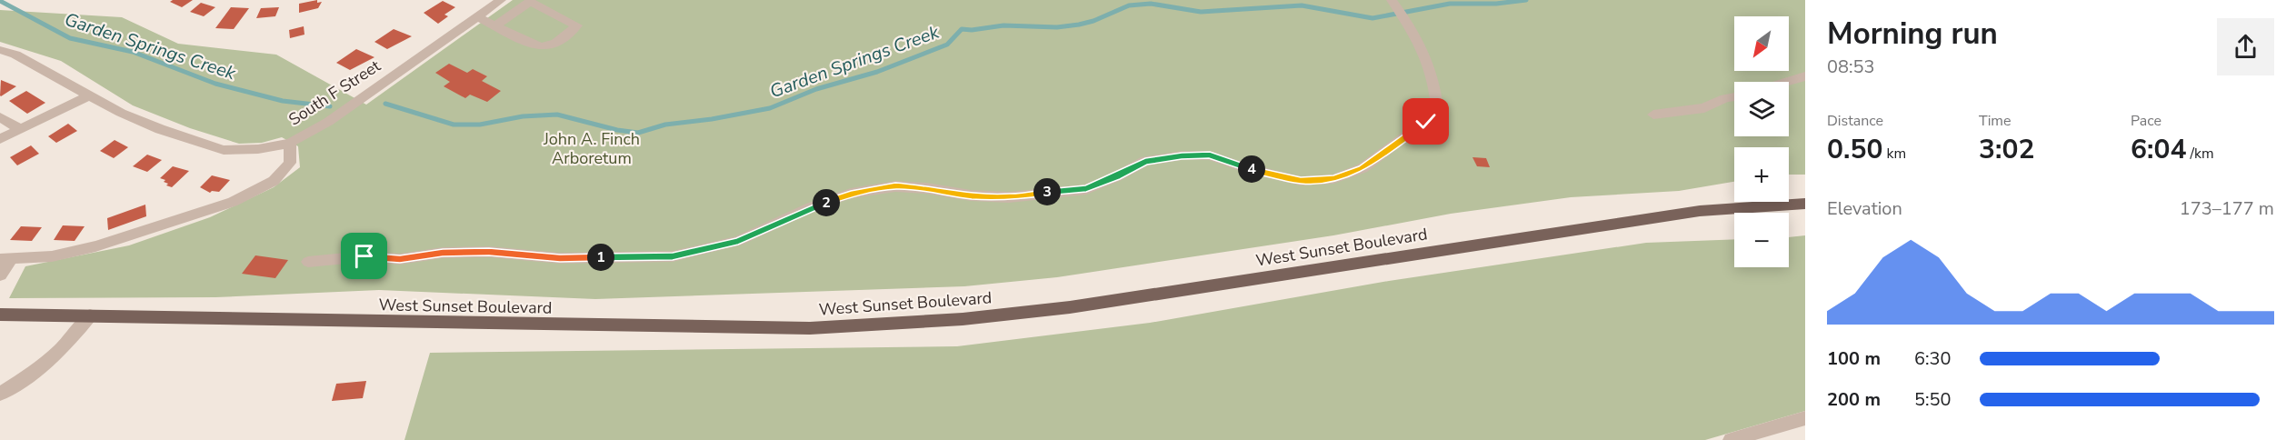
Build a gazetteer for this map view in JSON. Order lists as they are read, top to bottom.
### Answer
{
  "streets": {
    "main road": ["West Sunset Boulevard"],
    "street": ["South F Street"]
  },
  "water": ["Garden Springs Creek"],
  "parks": ["John A. Finch Arboretum"],
  "north": "bottom left",
  "page": {
    "heading": ["Morning run", "08:53"],
    "map_buttons": ["+", "−"],
    "stats": [
      ["Distance", "0.50 km"],
      ["Time", "3:02"],
      ["Pace", "6:04 /km"]
    ],
    "pins": [
      "4",
      "3",
      "2",
      "1"
    ],
    "chart": ["Elevation", "173–177 m"],
    "list": [
      {
        "name": "100 m",
        "note": "6:30"
      },
      {
        "name": "200 m",
        "note": "5:50"
      }
    ]
  }
}
